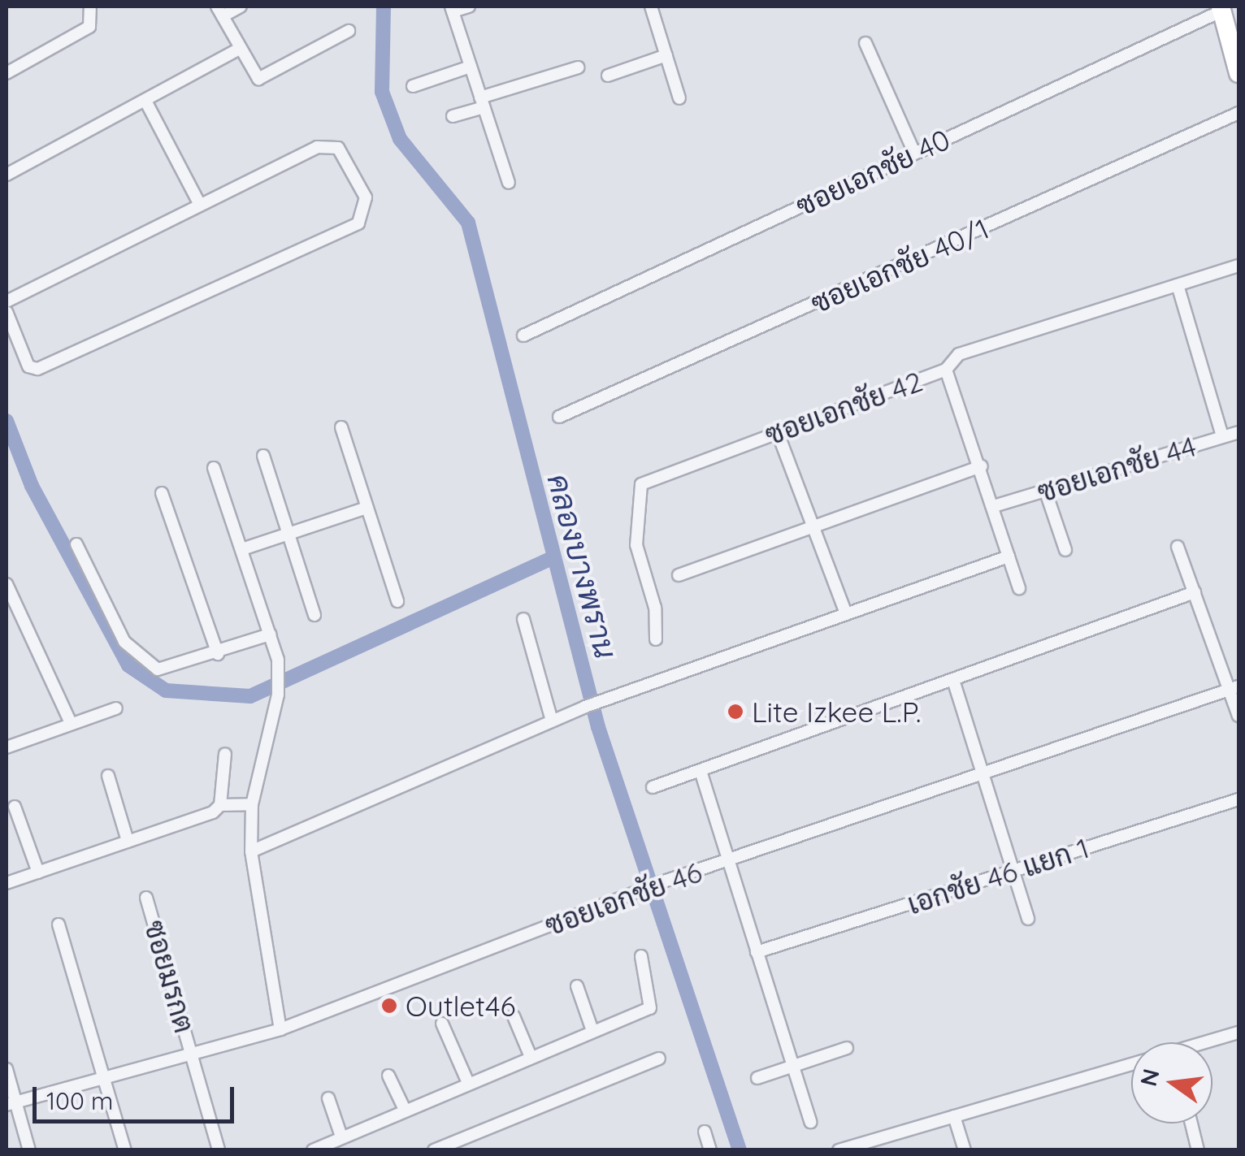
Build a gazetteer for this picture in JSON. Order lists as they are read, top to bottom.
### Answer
{
  "streets": {
    "street": [
      "ซอยเอกชัย 40",
      "ซอยเอกชัย 40/1",
      "ซอยเอกชัย 42",
      "ซอยเอกชัย 44",
      "เอกชัย 46 แยก 1",
      "ซอยเอกชัย 46",
      "ซอยมรกต"
    ]
  },
  "crossings": [
    ["ซอยเอกชัย 46", "ซอยมรกต"]
  ],
  "water": ["คลองบางพราน"],
  "places": ["Lite Izkee L.P.", "Outlet46"],
  "scale_bar": "100 m",
  "north": "left"
}
